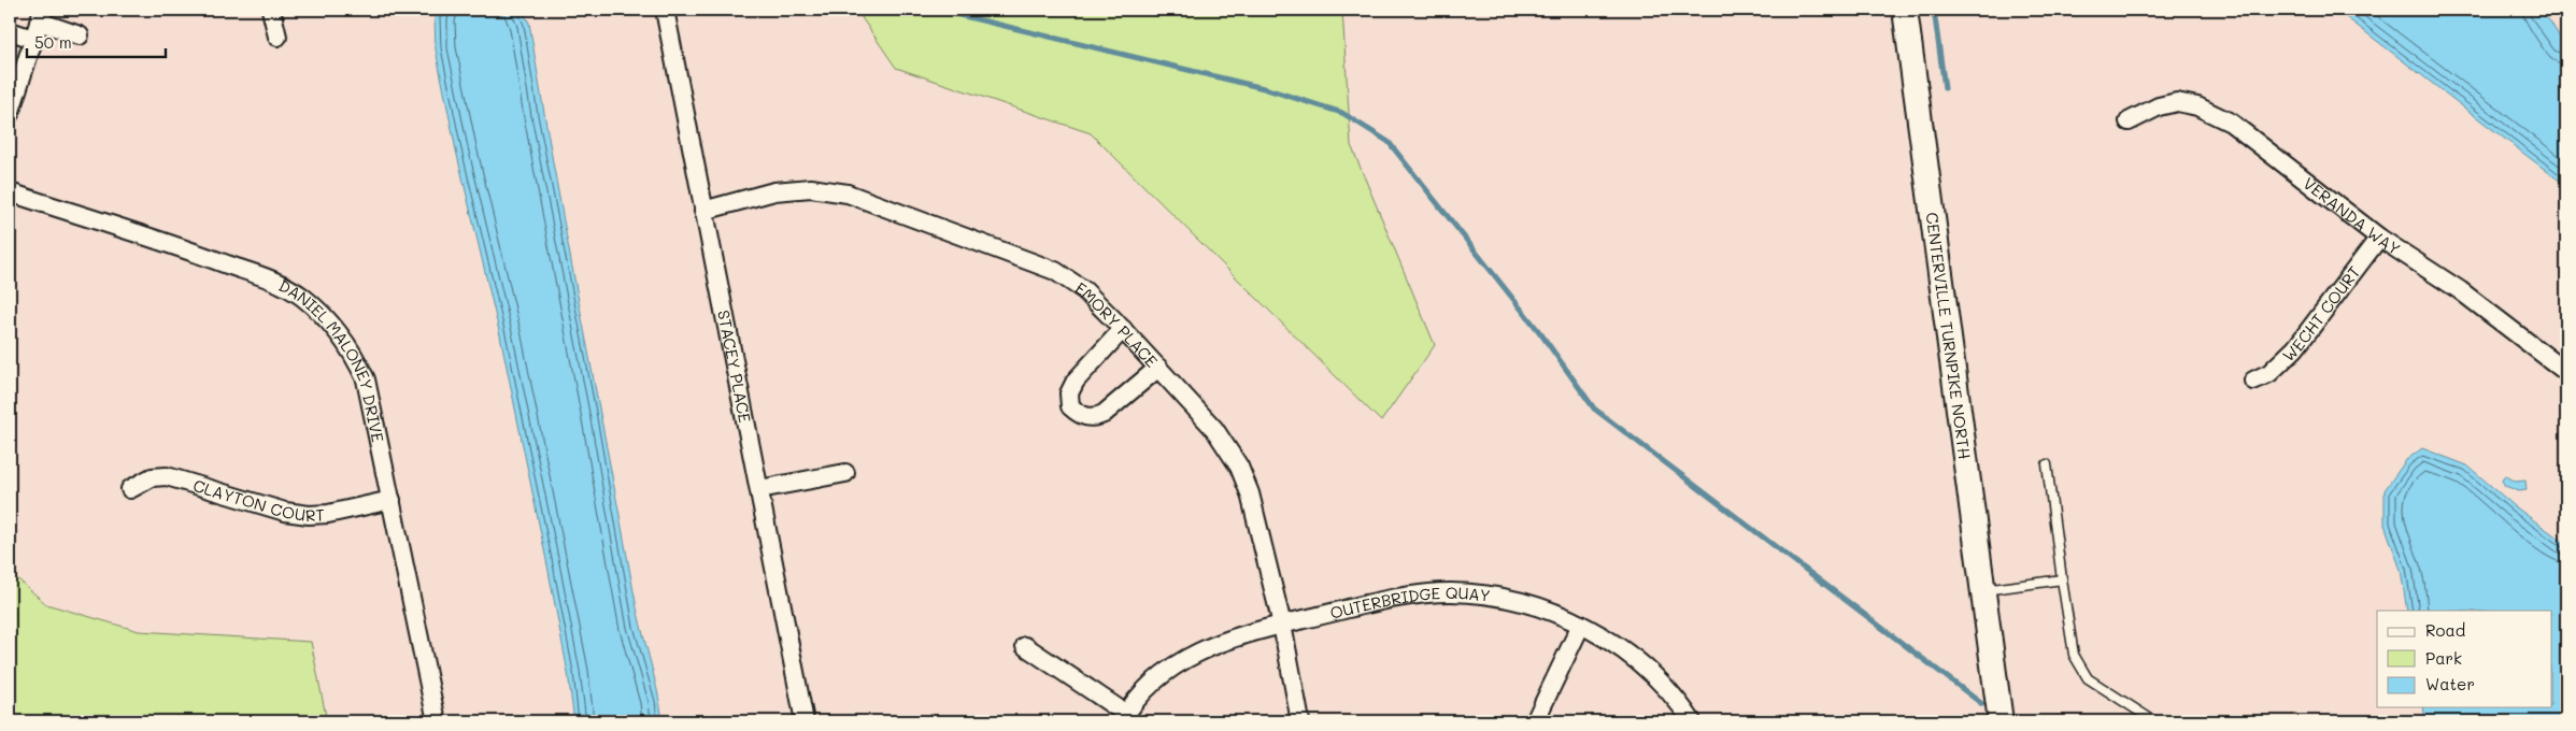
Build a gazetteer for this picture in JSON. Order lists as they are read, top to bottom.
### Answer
{
  "streets": {
    "main road": ["CENTERVILLE TURNPIKE NORTH"],
    "street": [
      "VERANDA WAY",
      "WECHT COURT",
      "EMORY PLACE",
      "DANIEL MALONEY DRIVE",
      "STACEY PLACE",
      "CLAYTON COURT",
      "OUTERBRIDGE QUAY"
    ]
  },
  "crossings": [
    ["VERANDA WAY", "WECHT COURT"],
    ["EMORY PLACE", "STACEY PLACE"],
    ["EMORY PLACE", "OUTERBRIDGE QUAY"],
    ["DANIEL MALONEY DRIVE", "CLAYTON COURT"]
  ],
  "legend": ["Road", "Park", "Water"],
  "scale_bar": "50 m"
}
